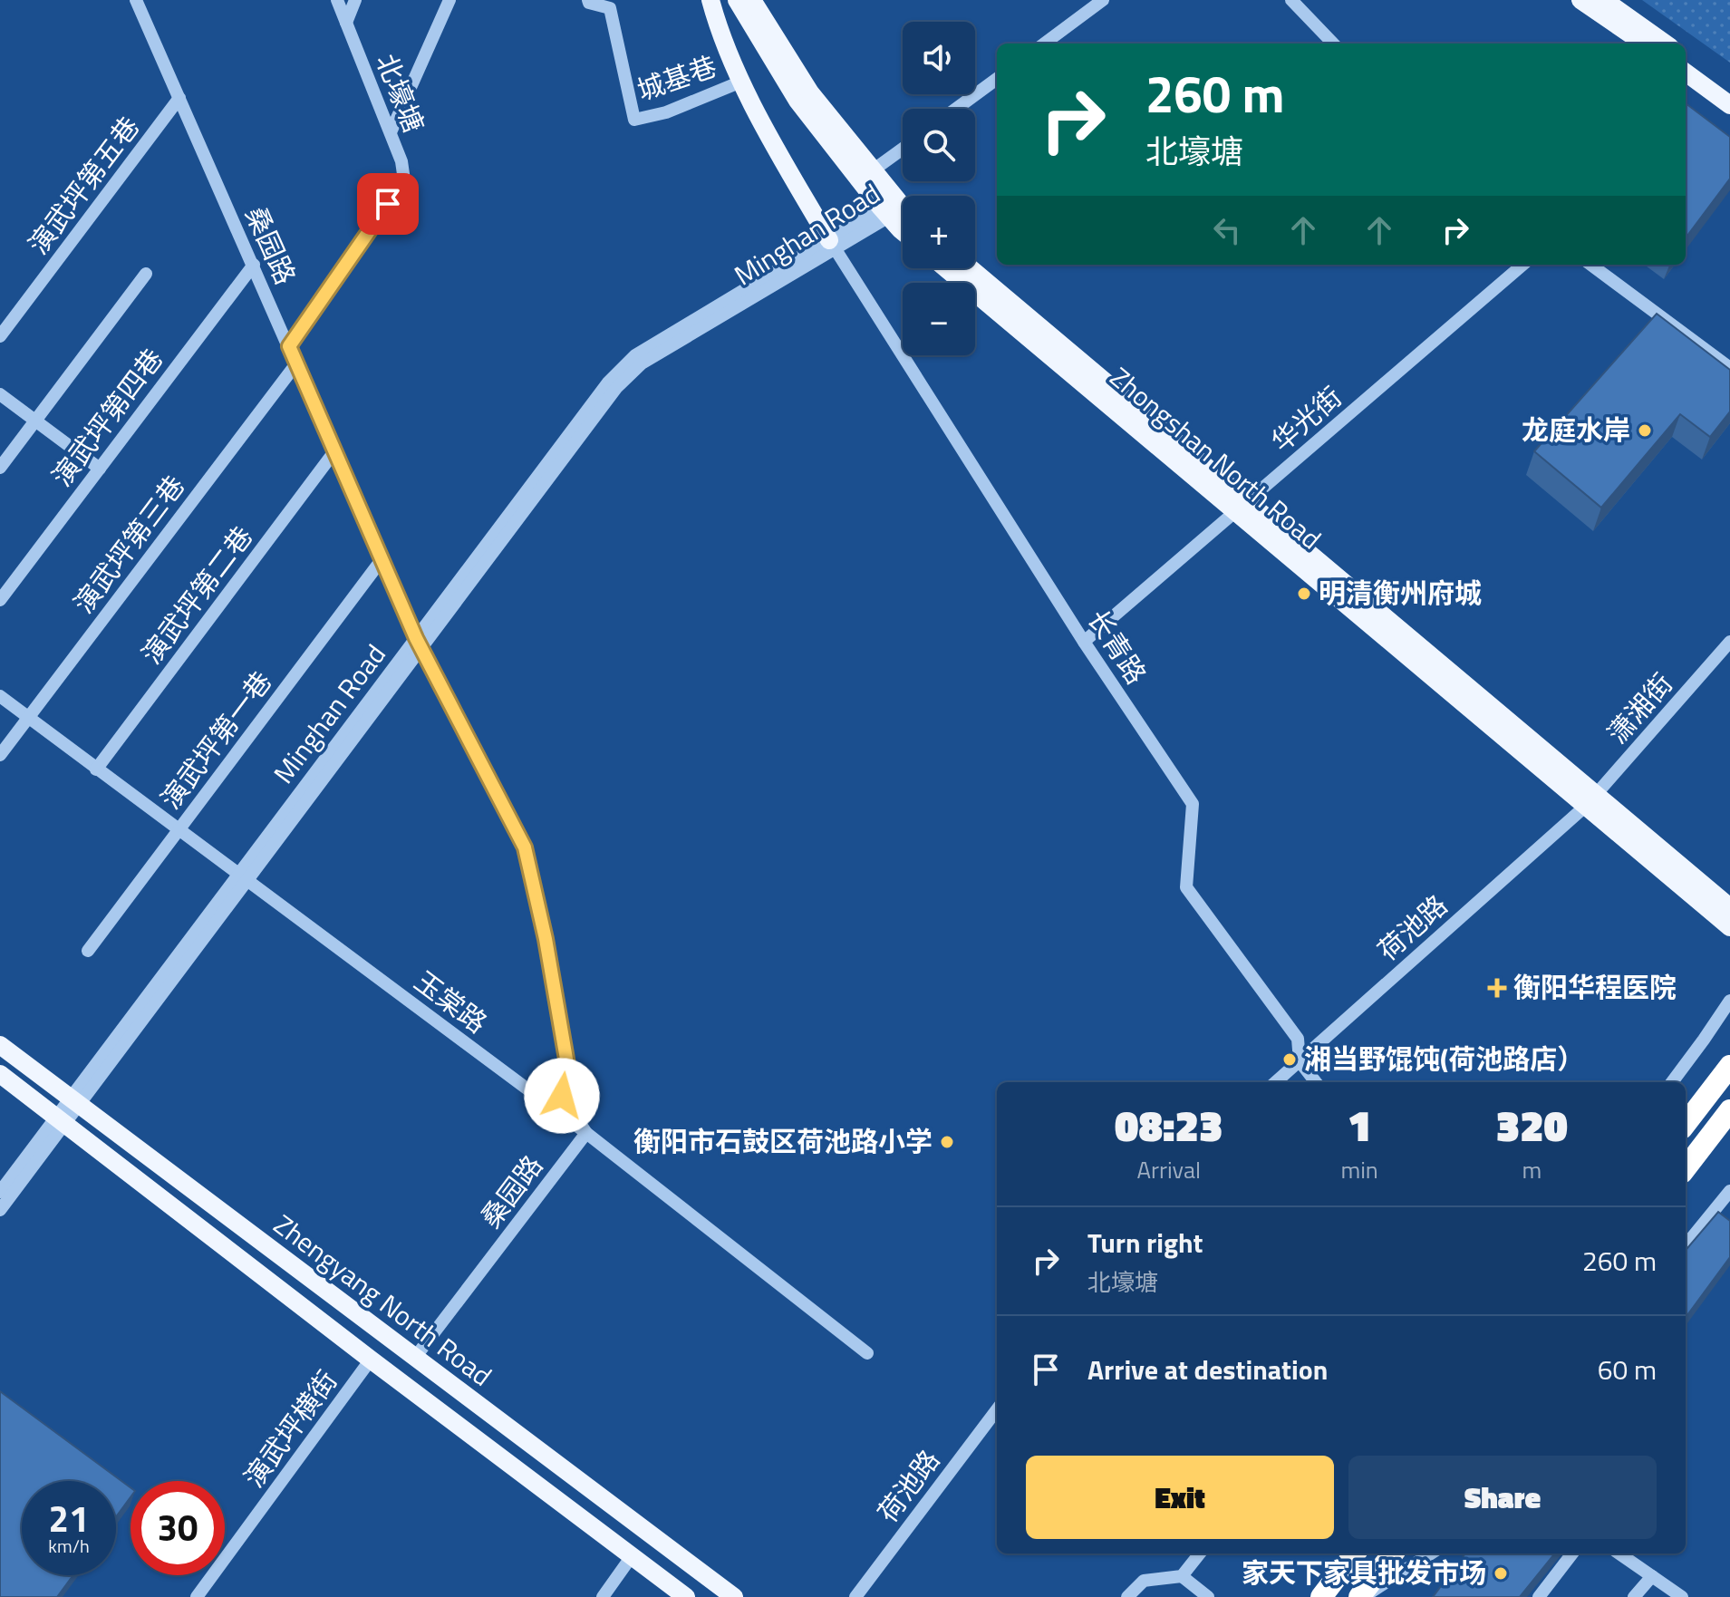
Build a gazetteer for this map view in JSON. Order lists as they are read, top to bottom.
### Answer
{
  "streets": {
    "main road": ["Zhongshan North Road", "Zhengyang North Road"],
    "street": [
      "城基巷",
      "北壕塘",
      "演武坪第五巷",
      "Minghan Road",
      "桑园路",
      "演武坪第四巷",
      "华光街",
      "演武坪第三巷",
      "演武坪第二巷",
      "长青路",
      "潇湘街",
      "演武坪第一巷",
      "荷池路",
      "玉棠路",
      "演武坪横街"
    ]
  },
  "crossings": [
    ["北壕塘", "桑园路"],
    ["演武坪第五巷", "桑园路"],
    ["Minghan Road", "桑园路"],
    ["Minghan Road", "长青路"],
    ["Minghan Road", "玉棠路"],
    ["Minghan Road", "Zhengyang North Road"],
    ["桑园路", "演武坪第四巷"],
    ["桑园路", "演武坪第三巷"],
    ["桑园路", "演武坪第二巷"],
    ["桑园路", "演武坪第一巷"],
    ["桑园路", "玉棠路"],
    ["桑园路", "Zhengyang North Road"],
    ["华光街", "Zhongshan North Road"],
    ["华光街", "长青路"],
    ["Zhongshan North Road", "潇湘街"],
    ["Zhongshan North Road", "荷池路"],
    ["演武坪第三巷", "玉棠路"],
    ["演武坪第二巷", "玉棠路"],
    ["长青路", "荷池路"],
    ["潇湘街", "荷池路"],
    ["演武坪第一巷", "玉棠路"],
    ["Zhengyang North Road", "演武坪横街"]
  ],
  "places": {
    "other": [
      "龙庭水岸",
      "明清衡州府城",
      "湘当野馄饨(荷池路店）",
      "衡阳市石鼓区荷池路小学",
      "家天下家具批发市场"
    ],
    "health": ["衡阳华程医院"]
  },
  "page": {
    "map_buttons": ["+", "−"],
    "turn": ["260 m", "北壕塘"],
    "eta": [
      "08:23",
      "Arrival",
      "1",
      "min",
      "320",
      "m"
    ],
    "list": [
      {
        "name": "Turn right",
        "note": "北壕塘",
        "value": "260 m"
      },
      {
        "name": "Arrive at destination",
        "value": "60 m"
      }
    ],
    "buttons": ["Exit", "Share"],
    "speed": "21 km/h",
    "limit": "30"
  }
}
